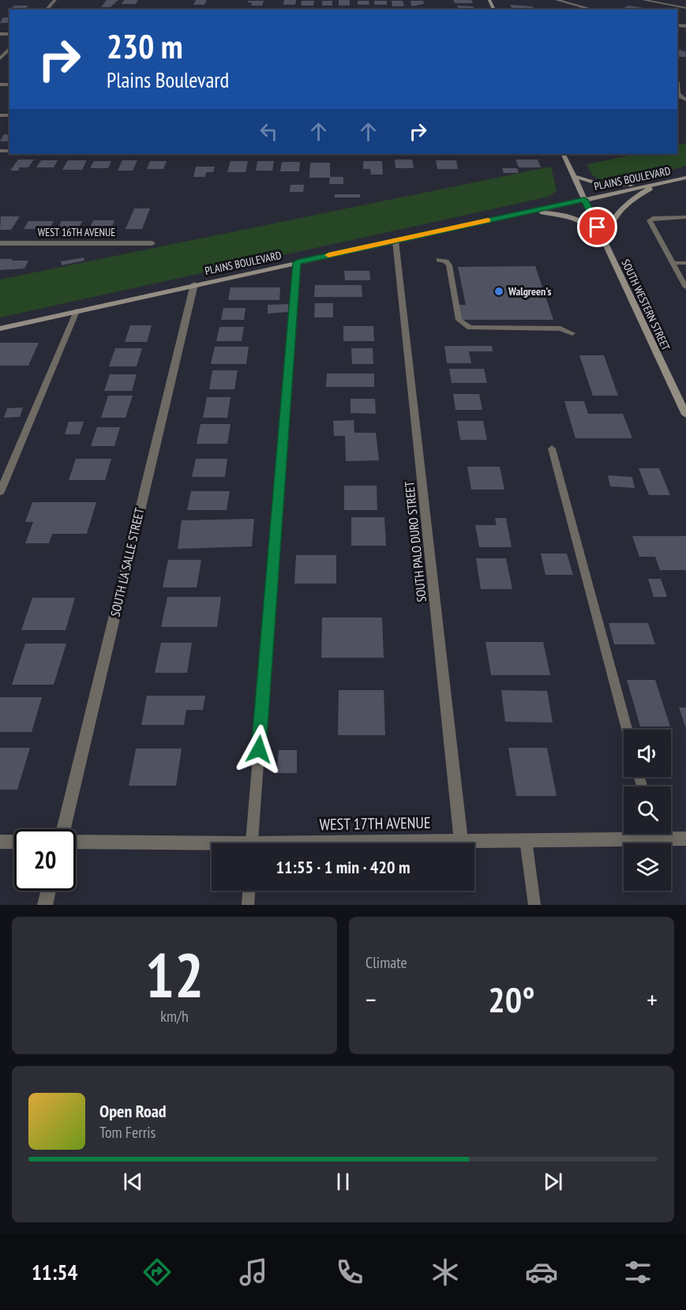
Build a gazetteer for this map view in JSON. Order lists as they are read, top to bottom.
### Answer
{
  "streets": {
    "main road": ["PLAINS BOULEVARD", "SOUTH WESTERN STREET"],
    "street": [
      "WEST 16TH AVENUE",
      "SOUTH PALO DURO STREET",
      "SOUTH LA SALLE STREET",
      "WEST 17TH AVENUE"
    ]
  },
  "crossings": [
    ["PLAINS BOULEVARD", "SOUTH WESTERN STREET"],
    ["PLAINS BOULEVARD", "SOUTH PALO DURO STREET"],
    ["PLAINS BOULEVARD", "SOUTH LA SALLE STREET"],
    ["SOUTH PALO DURO STREET", "WEST 17TH AVENUE"]
  ],
  "places": ["Walgreen's"],
  "page": {
    "turn": ["230 m", "Plains Boulevard"],
    "limit": "20",
    "trip": "11:55 · 1 min · 420 m",
    "tile": [
      ["12", "km/h"],
      "Climate"
    ],
    "heat": ["−", "20°", "+"],
    "song": ["Open Road", "Tom Ferris"],
    "tabs": "11:54"
  }
}
